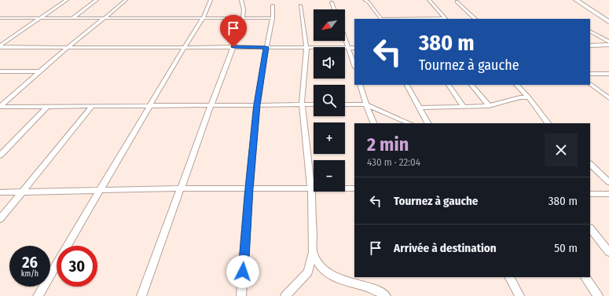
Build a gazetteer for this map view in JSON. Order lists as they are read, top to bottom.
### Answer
{
  "north": "bottom left",
  "page": {
    "map_buttons": ["+", "−"],
    "turn": ["380 m", "Tournez à gauche"],
    "heading": ["2 min", "430 m · 22:04"],
    "list": [
      {
        "name": "Tournez à gauche",
        "value": "380 m"
      },
      {
        "name": "Arrivée à destination",
        "value": "50 m"
      }
    ],
    "speed": "26 km/h",
    "limit": "30"
  }
}
